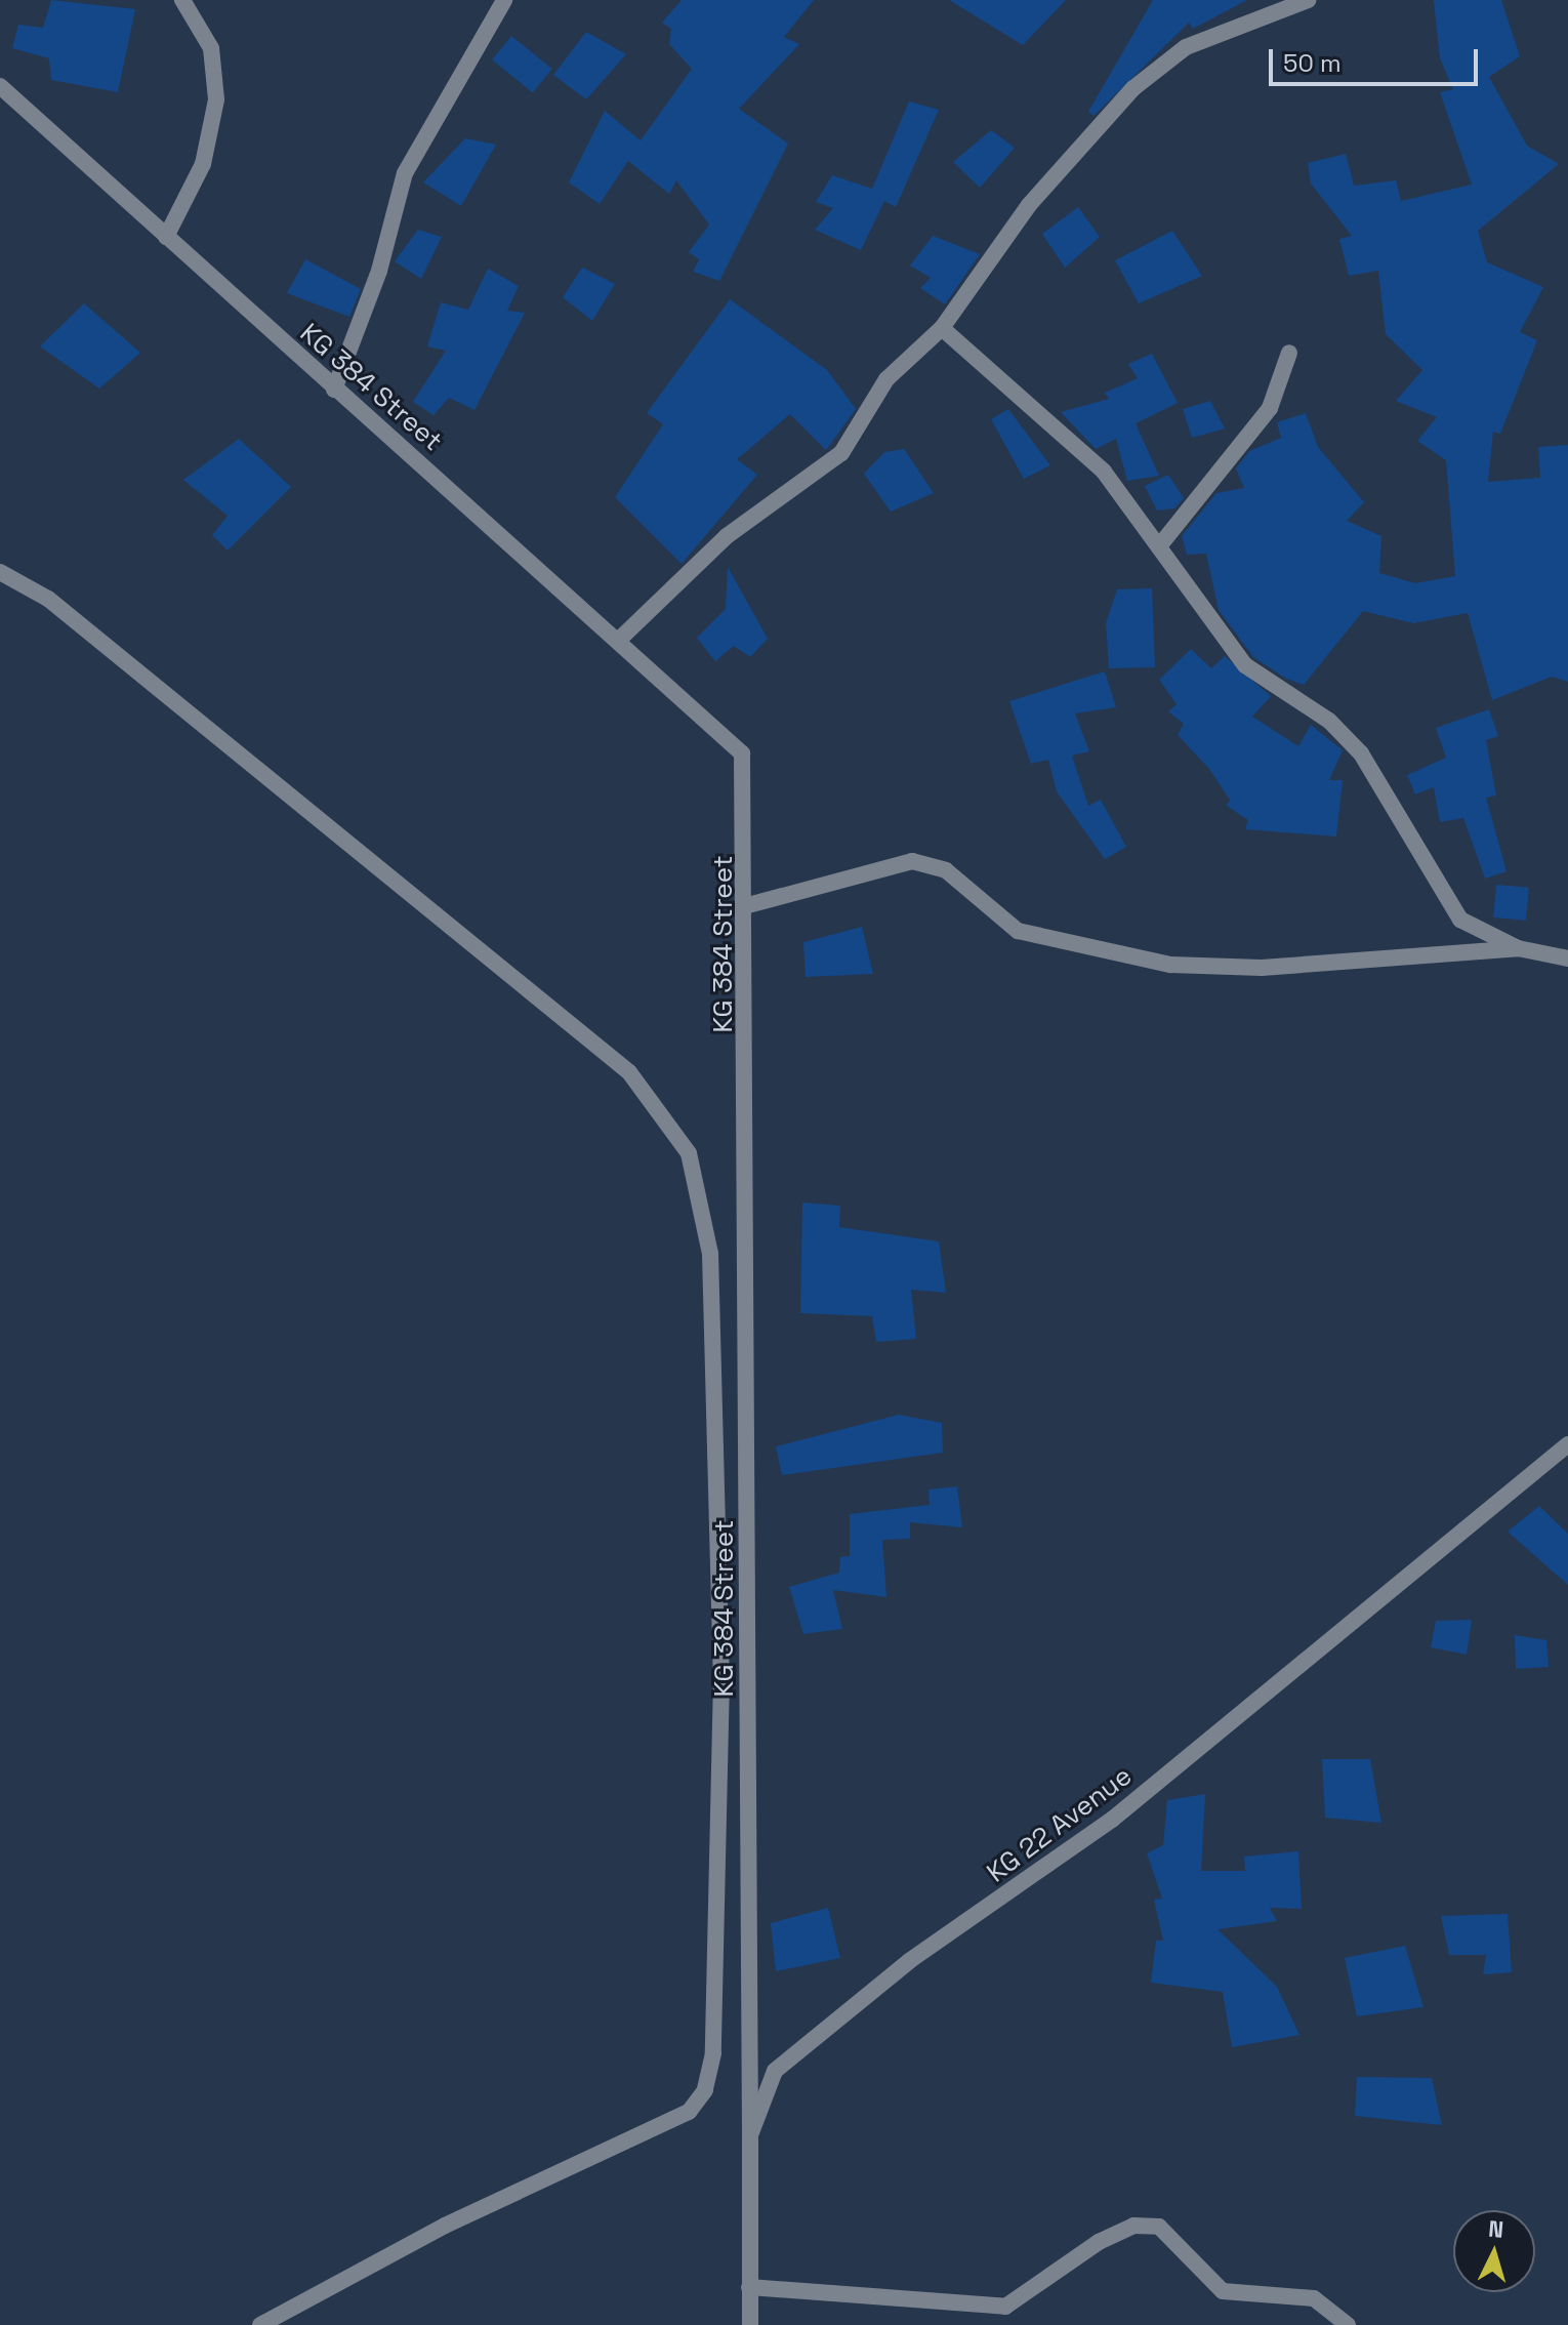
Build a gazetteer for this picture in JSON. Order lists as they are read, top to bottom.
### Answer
{
  "streets": {
    "street": ["KG 384 Street", "KG 22 Avenue"]
  },
  "crossings": [
    ["KG 384 Street", "KG 22 Avenue"]
  ],
  "scale_bar": "50 m",
  "north": "top"
}
